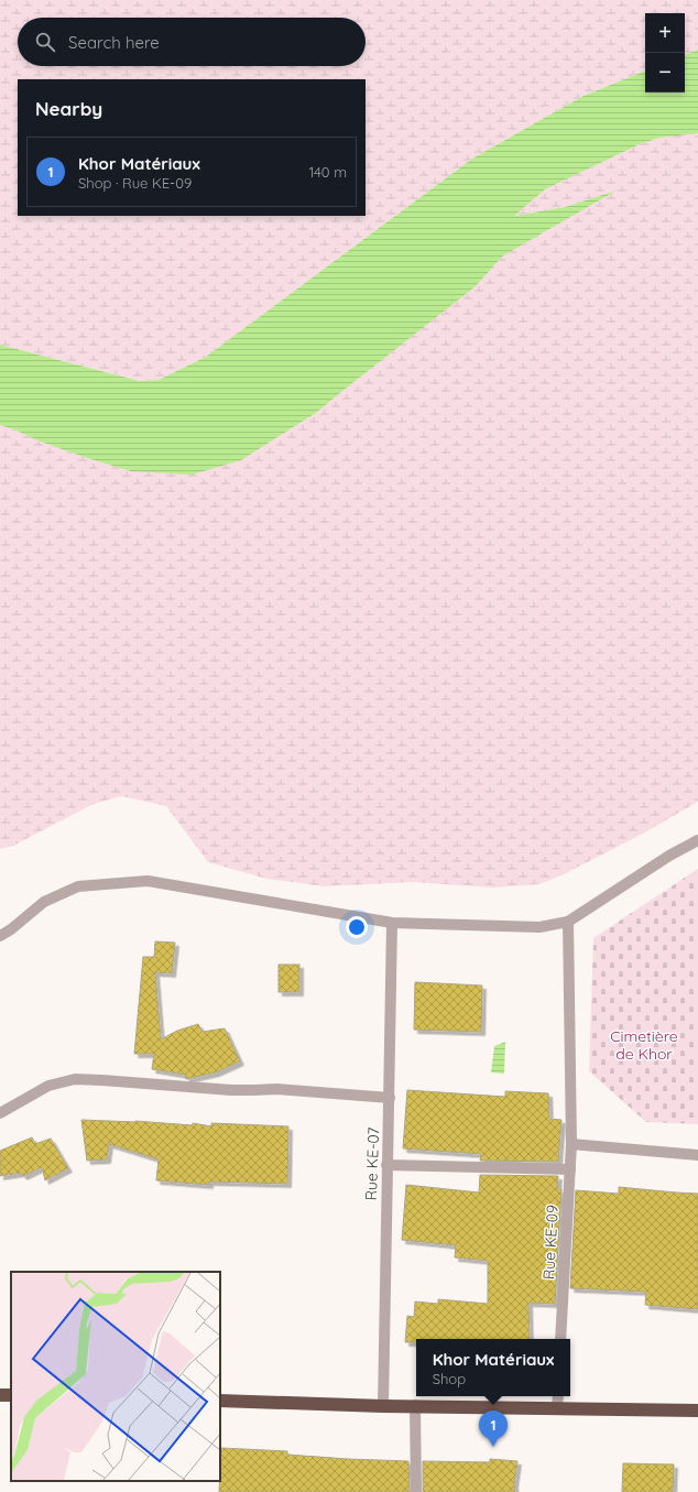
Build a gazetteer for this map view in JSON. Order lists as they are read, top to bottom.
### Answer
{
  "streets": {
    "street": ["Rue KE-07", "Rue KE-09"]
  },
  "parks": ["Cimetière de Khor"],
  "page": {
    "map_buttons": ["+", "−"],
    "search": "Search here",
    "heading": "Nearby",
    "list": [
      {
        "mark": "1",
        "name": "Khor Matériaux",
        "note": "Shop · Rue KE-09",
        "value": "140 m"
      }
    ],
    "popup": ["Khor Matériaux", "Shop"],
    "pins": "1"
  }
}
